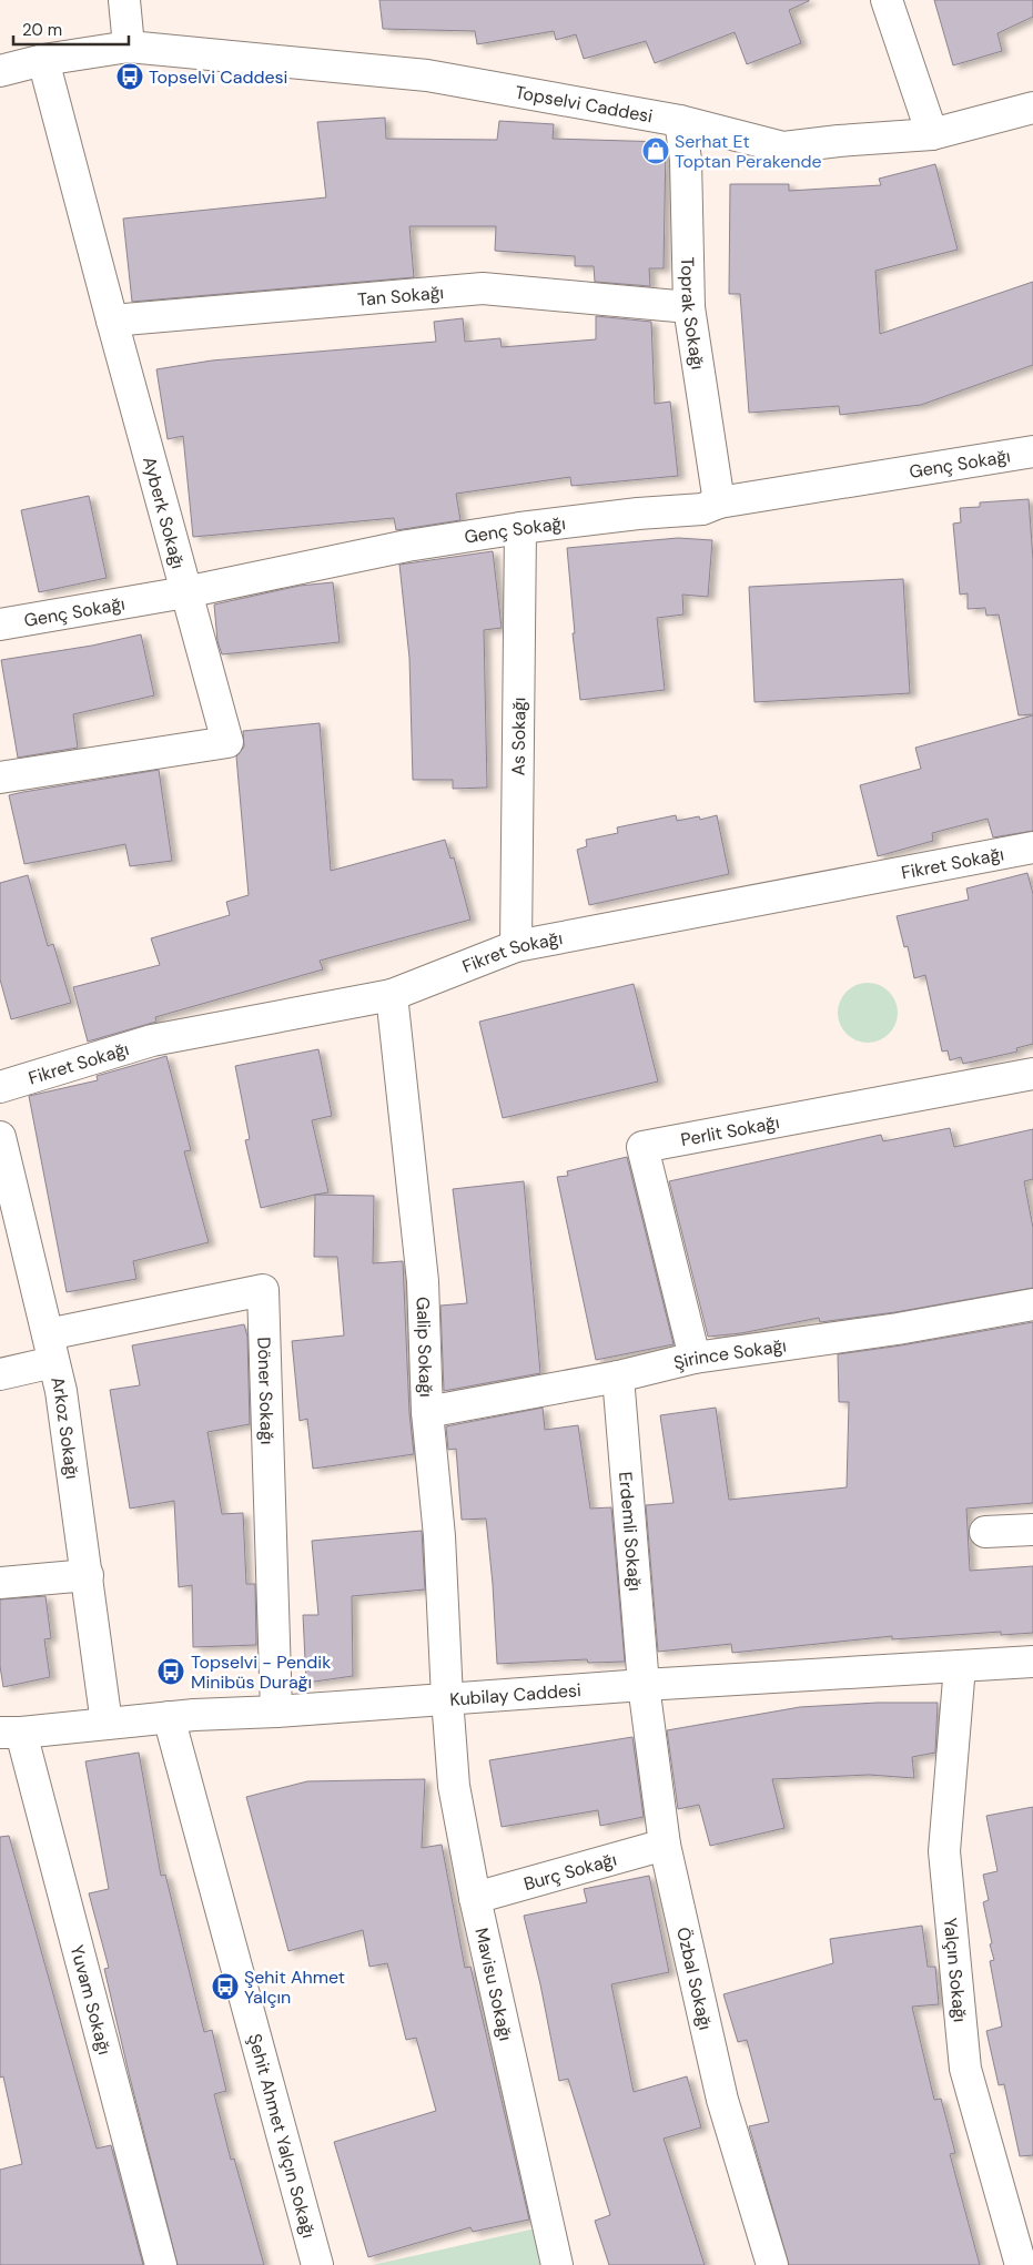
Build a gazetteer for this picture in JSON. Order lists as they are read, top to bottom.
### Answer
{
  "streets": {
    "street": [
      "Topselvi Caddesi",
      "Tan Sokağı",
      "Toprak Sokağı",
      "Genç Sokağı",
      "Ayberk Sokağı",
      "As Sokağı",
      "Fikret Sokağı",
      "Perlit Sokağı",
      "Galip Sokağı",
      "Şirince Sokağı",
      "Döner Sokağı",
      "Arkoz Sokağı",
      "Erdemli Sokağı",
      "Kubilay Caddesi",
      "Burç Sokağı",
      "Yalçın Sokağı",
      "Özbal Sokağı",
      "Mavisu Sokağı",
      "Yuvam Sokağı",
      "Şehit Ahmet Yalçın Sokağı"
    ]
  },
  "crossings": [
    ["Topselvi Caddesi", "Toprak Sokağı"],
    ["Topselvi Caddesi", "Ayberk Sokağı"],
    ["Tan Sokağı", "Toprak Sokağı"],
    ["Tan Sokağı", "Ayberk Sokağı"],
    ["Toprak Sokağı", "Genç Sokağı"],
    ["Genç Sokağı", "Ayberk Sokağı"],
    ["Genç Sokağı", "As Sokağı"],
    ["As Sokağı", "Fikret Sokağı"],
    ["Fikret Sokağı", "Galip Sokağı"],
    ["Perlit Sokağı", "Şirince Sokağı"],
    ["Galip Sokağı", "Şirince Sokağı"],
    ["Galip Sokağı", "Kubilay Caddesi"],
    ["Galip Sokağı", "Mavisu Sokağı"],
    ["Şirince Sokağı", "Erdemli Sokağı"],
    ["Döner Sokağı", "Arkoz Sokağı"],
    ["Döner Sokağı", "Kubilay Caddesi"],
    ["Arkoz Sokağı", "Kubilay Caddesi"],
    ["Erdemli Sokağı", "Kubilay Caddesi"],
    ["Erdemli Sokağı", "Özbal Sokağı"],
    ["Kubilay Caddesi", "Yalçın Sokağı"],
    ["Kubilay Caddesi", "Özbal Sokağı"],
    ["Kubilay Caddesi", "Mavisu Sokağı"],
    ["Kubilay Caddesi", "Yuvam Sokağı"],
    ["Kubilay Caddesi", "Şehit Ahmet Yalçın Sokağı"],
    ["Burç Sokağı", "Özbal Sokağı"],
    ["Burç Sokağı", "Mavisu Sokağı"]
  ],
  "places": {
    "bus stop": ["Topselvi Caddesi", "Topselvi - Pendik Minibüs Durağı", "Şehit Ahmet Yalçın"],
    "shop": ["Serhat Et Toptan Perakende"]
  },
  "scale_bar": "20 m"
}
